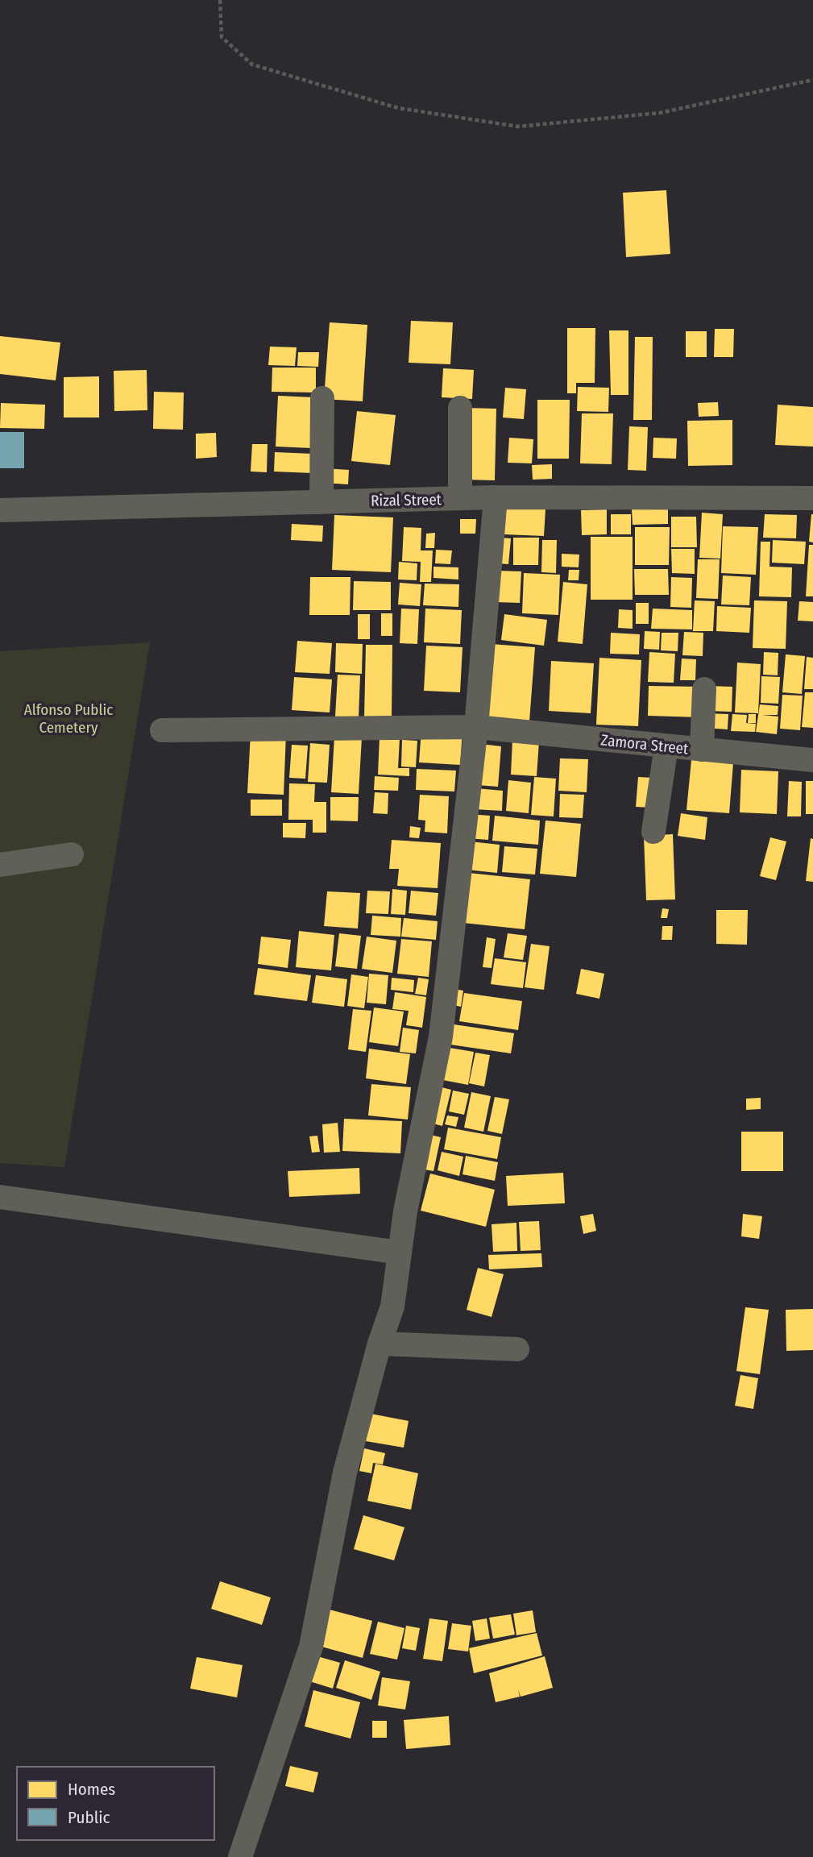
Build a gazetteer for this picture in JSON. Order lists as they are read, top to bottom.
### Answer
{
  "streets": {
    "street": ["Rizal Street", "Zamora Street"]
  },
  "parks": ["Alfonso Public Cemetery"],
  "legend": ["Homes", "Public"]
}
